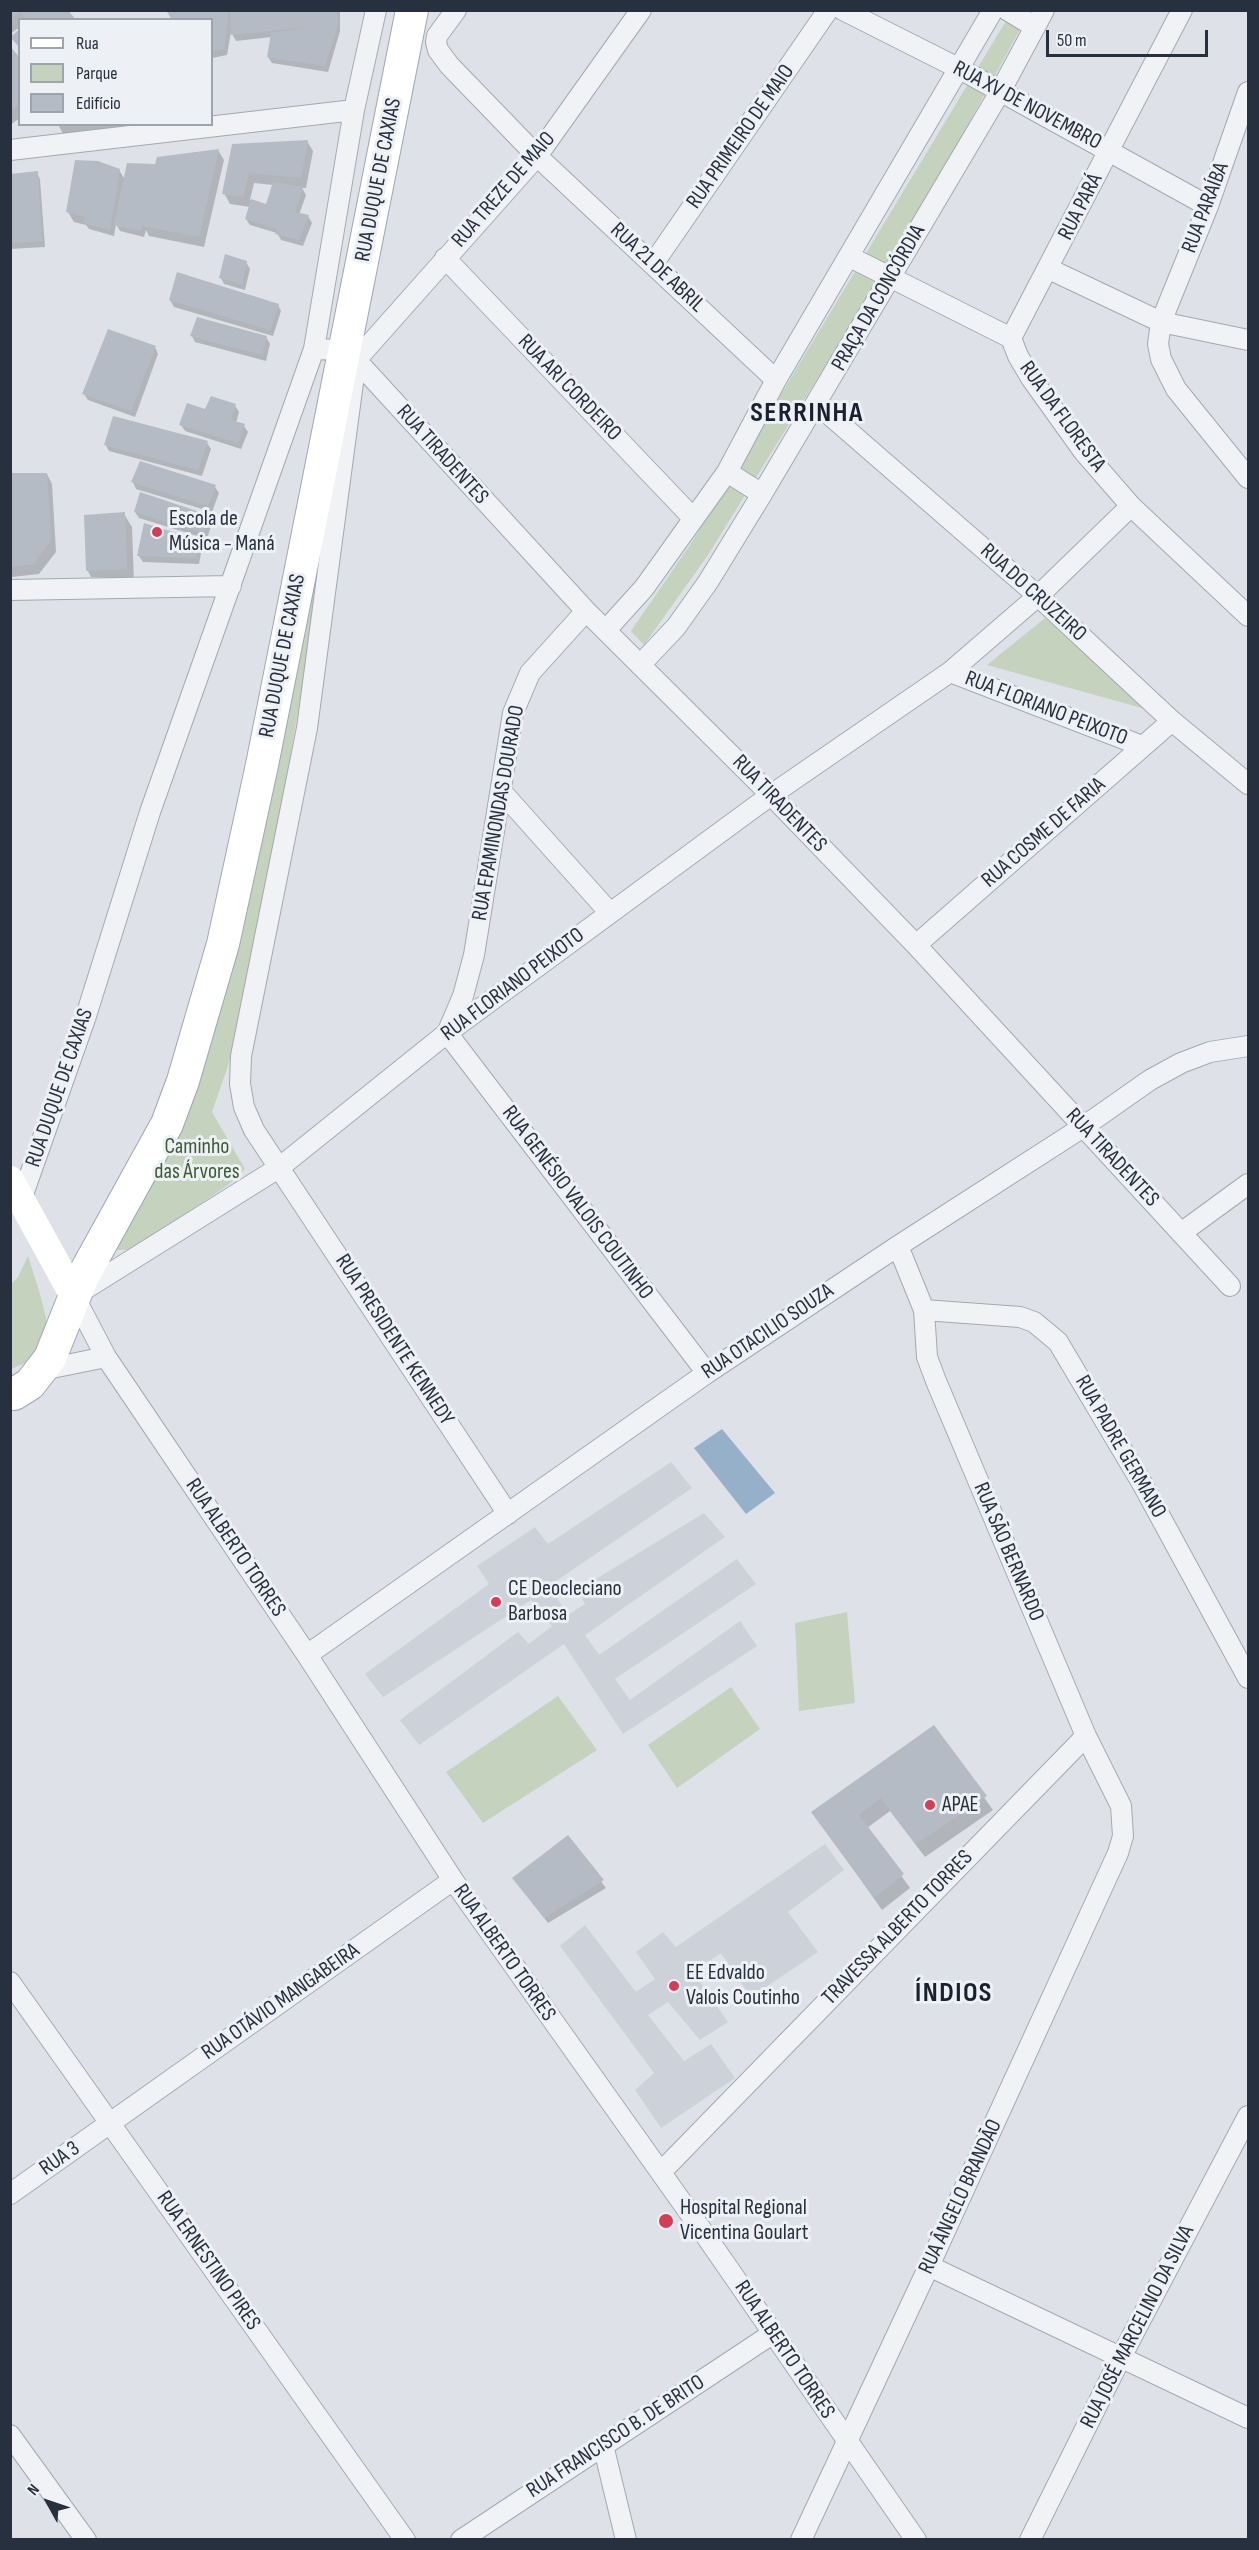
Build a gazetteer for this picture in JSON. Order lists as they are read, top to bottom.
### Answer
{
  "streets": {
    "main road": ["RUA DUQUE DE CAXIAS"],
    "street": [
      "RUA XV DE NOVEMBRO",
      "RUA PRIMEIRO DE MAIO",
      "RUA TREZE DE MAIO",
      "RUA PARÁ",
      "RUA PARAÍBA",
      "RUA 21 DE ABRIL",
      "PRAÇA DA CONCÓRDIA",
      "RUA ARI CORDEIRO",
      "RUA DA FLORESTA",
      "RUA TIRADENTES",
      "RUA DO CRUZEIRO",
      "RUA FLORIANO PEIXOTO",
      "RUA EPAMINONDAS DOURADO",
      "RUA COSME DE FARIA",
      "RUA GENÉSIO VALOIS COUTINHO",
      "RUA OTACILIO SOUZA",
      "RUA PRESIDENTE KENNEDY",
      "RUA PADRE GERMANO",
      "RUA ALBERTO TORRES",
      "RUA SÃO BERNARDO",
      "TRAVESSA ALBERTO TORRES",
      "RUA OTÁVIO MANGABEIRA",
      "RUA 3",
      "RUA ÂNGELO BRANDÃO",
      "RUA ERNESTINO PIRES",
      "RUA JOSÉ MARCELINO DA SILVA",
      "RUA FRANCISCO B. DE BRITO"
    ]
  },
  "crossings": [
    ["RUA XV DE NOVEMBRO", "RUA PARÁ"],
    ["RUA XV DE NOVEMBRO", "RUA PARAÍBA"],
    ["RUA XV DE NOVEMBRO", "PRAÇA DA CONCÓRDIA"],
    ["RUA PRIMEIRO DE MAIO", "RUA 21 DE ABRIL"],
    ["RUA DUQUE DE CAXIAS", "RUA TREZE DE MAIO"],
    ["RUA DUQUE DE CAXIAS", "RUA TIRADENTES"],
    ["RUA DUQUE DE CAXIAS", "RUA FLORIANO PEIXOTO"],
    ["RUA DUQUE DE CAXIAS", "RUA PRESIDENTE KENNEDY"],
    ["RUA DUQUE DE CAXIAS", "RUA ALBERTO TORRES"],
    ["RUA TREZE DE MAIO", "RUA 21 DE ABRIL"],
    ["RUA TREZE DE MAIO", "RUA ARI CORDEIRO"],
    ["RUA TREZE DE MAIO", "RUA TIRADENTES"],
    ["RUA PARÁ", "RUA DA FLORESTA"],
    ["RUA 21 DE ABRIL", "PRAÇA DA CONCÓRDIA"],
    ["PRAÇA DA CONCÓRDIA", "RUA ARI CORDEIRO"],
    ["PRAÇA DA CONCÓRDIA", "RUA DA FLORESTA"],
    ["PRAÇA DA CONCÓRDIA", "RUA TIRADENTES"],
    ["PRAÇA DA CONCÓRDIA", "RUA DO CRUZEIRO"],
    ["RUA DA FLORESTA", "RUA FLORIANO PEIXOTO"],
    ["RUA TIRADENTES", "RUA FLORIANO PEIXOTO"],
    ["RUA TIRADENTES", "RUA EPAMINONDAS DOURADO"],
    ["RUA TIRADENTES", "RUA COSME DE FARIA"],
    ["RUA TIRADENTES", "RUA OTACILIO SOUZA"],
    ["RUA DO CRUZEIRO", "RUA FLORIANO PEIXOTO"],
    ["RUA DO CRUZEIRO", "RUA COSME DE FARIA"],
    ["RUA FLORIANO PEIXOTO", "RUA EPAMINONDAS DOURADO"],
    ["RUA FLORIANO PEIXOTO", "RUA COSME DE FARIA"],
    ["RUA FLORIANO PEIXOTO", "RUA GENÉSIO VALOIS COUTINHO"],
    ["RUA FLORIANO PEIXOTO", "RUA PRESIDENTE KENNEDY"],
    ["RUA FLORIANO PEIXOTO", "RUA ALBERTO TORRES"],
    ["RUA EPAMINONDAS DOURADO", "RUA GENÉSIO VALOIS COUTINHO"],
    ["RUA GENÉSIO VALOIS COUTINHO", "RUA OTACILIO SOUZA"],
    ["RUA OTACILIO SOUZA", "RUA PRESIDENTE KENNEDY"],
    ["RUA OTACILIO SOUZA", "RUA ALBERTO TORRES"],
    ["RUA OTACILIO SOUZA", "RUA SÃO BERNARDO"],
    ["RUA PADRE GERMANO", "RUA SÃO BERNARDO"],
    ["RUA ALBERTO TORRES", "TRAVESSA ALBERTO TORRES"],
    ["RUA ALBERTO TORRES", "RUA OTÁVIO MANGABEIRA"],
    ["RUA ALBERTO TORRES", "RUA ÂNGELO BRANDÃO"],
    ["RUA ALBERTO TORRES", "RUA FRANCISCO B. DE BRITO"],
    ["RUA SÃO BERNARDO", "TRAVESSA ALBERTO TORRES"],
    ["RUA SÃO BERNARDO", "RUA ÂNGELO BRANDÃO"],
    ["RUA OTÁVIO MANGABEIRA", "RUA 3"],
    ["RUA OTÁVIO MANGABEIRA", "RUA ERNESTINO PIRES"],
    ["RUA 3", "RUA ERNESTINO PIRES"]
  ],
  "districts": ["SERRINHA", "ÍNDIOS"],
  "parks": ["Caminho das Árvores"],
  "places": [
    "Escola de Música - Maná",
    "CE Deocleciano Barbosa",
    "APAE",
    "EE Edvaldo Valois Coutinho",
    "Hospital Regional Vicentina Goulart"
  ],
  "legend": ["Rua", "Parque", "Edifício"],
  "scale_bar": "50 m",
  "north": "top left"
}
